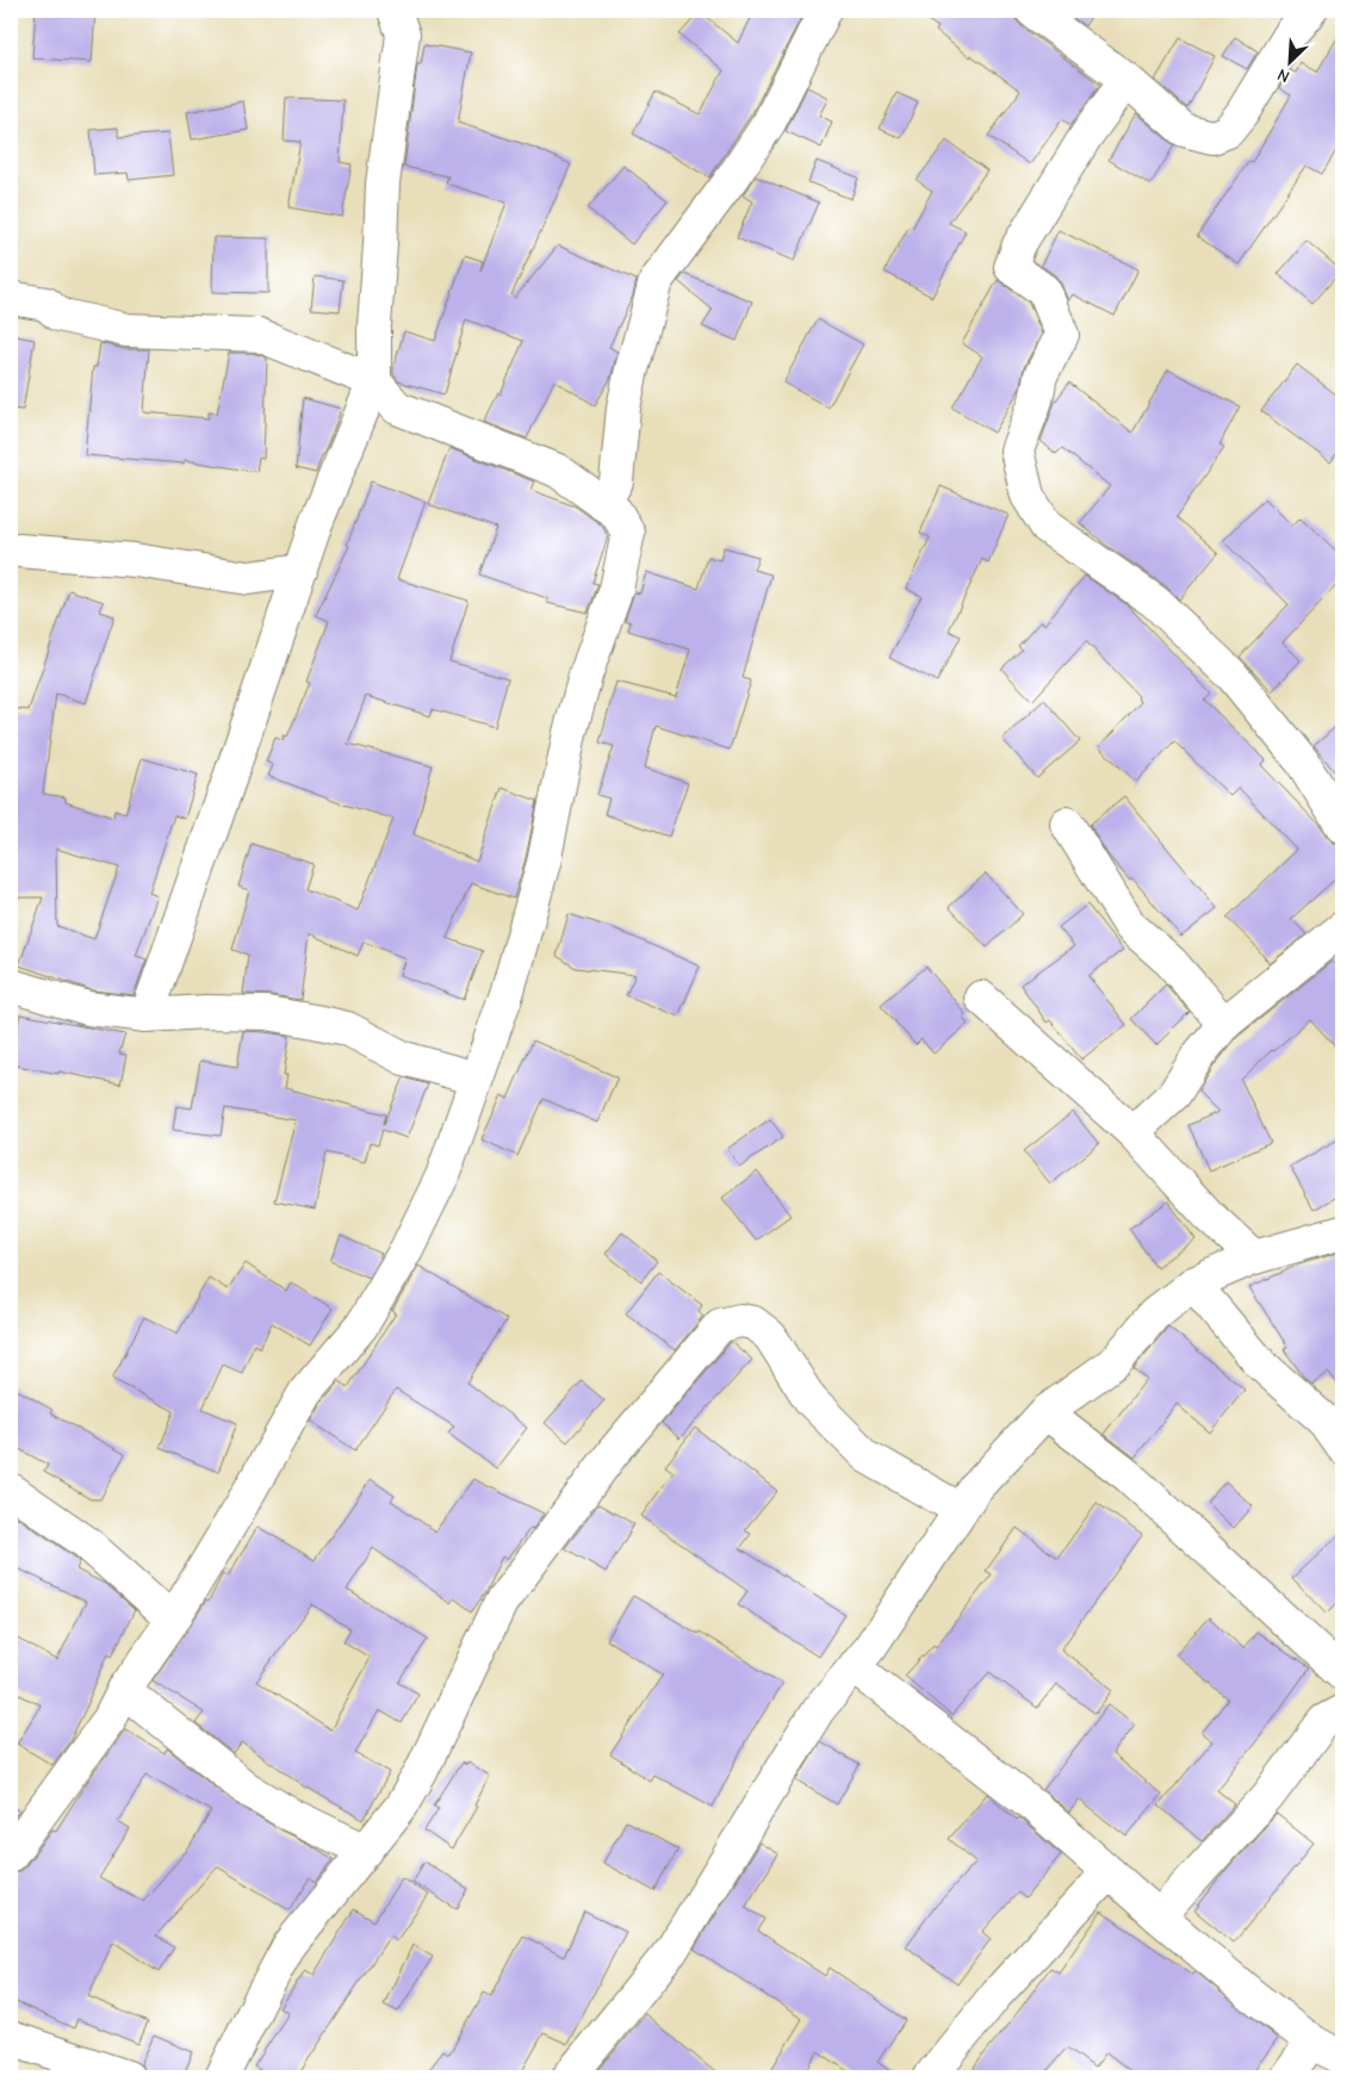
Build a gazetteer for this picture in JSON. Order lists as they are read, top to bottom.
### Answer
{
  "north": "bottom left"
}
